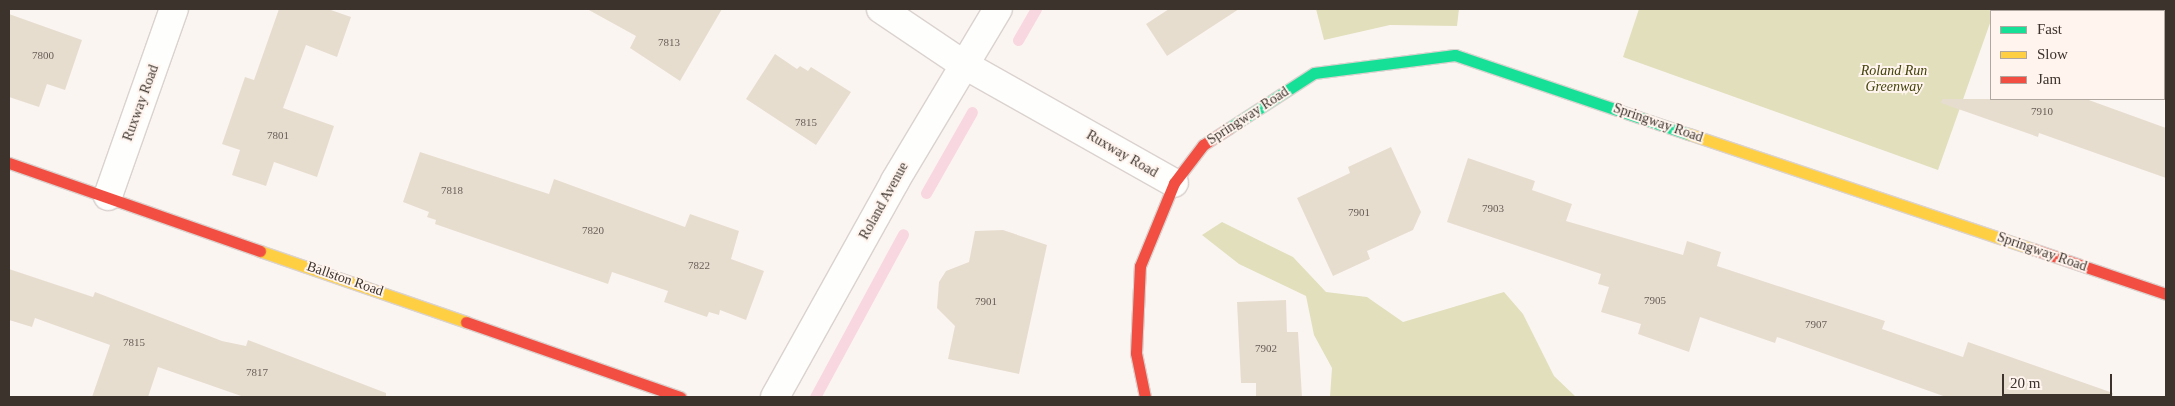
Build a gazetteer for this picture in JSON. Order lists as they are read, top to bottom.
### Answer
{
  "streets": {
    "street": [
      "Ruxway Road",
      "Springway Road",
      "Roland Avenue",
      "Ballston Road"
    ]
  },
  "crossings": [
    ["Ruxway Road", "Springway Road"],
    ["Ruxway Road", "Roland Avenue"],
    ["Ruxway Road", "Ballston Road"]
  ],
  "parks": ["Roland Run Greenway"],
  "house_numbers": [
    "7813",
    "7800",
    "7910",
    "7815",
    "7801",
    "7818",
    "7903",
    "7901",
    "7820",
    "7822",
    "7905",
    "7901",
    "7907",
    "7815",
    "7902",
    "7817"
  ],
  "legend": ["Fast", "Slow", "Jam"],
  "scale_bar": "20 m"
}
